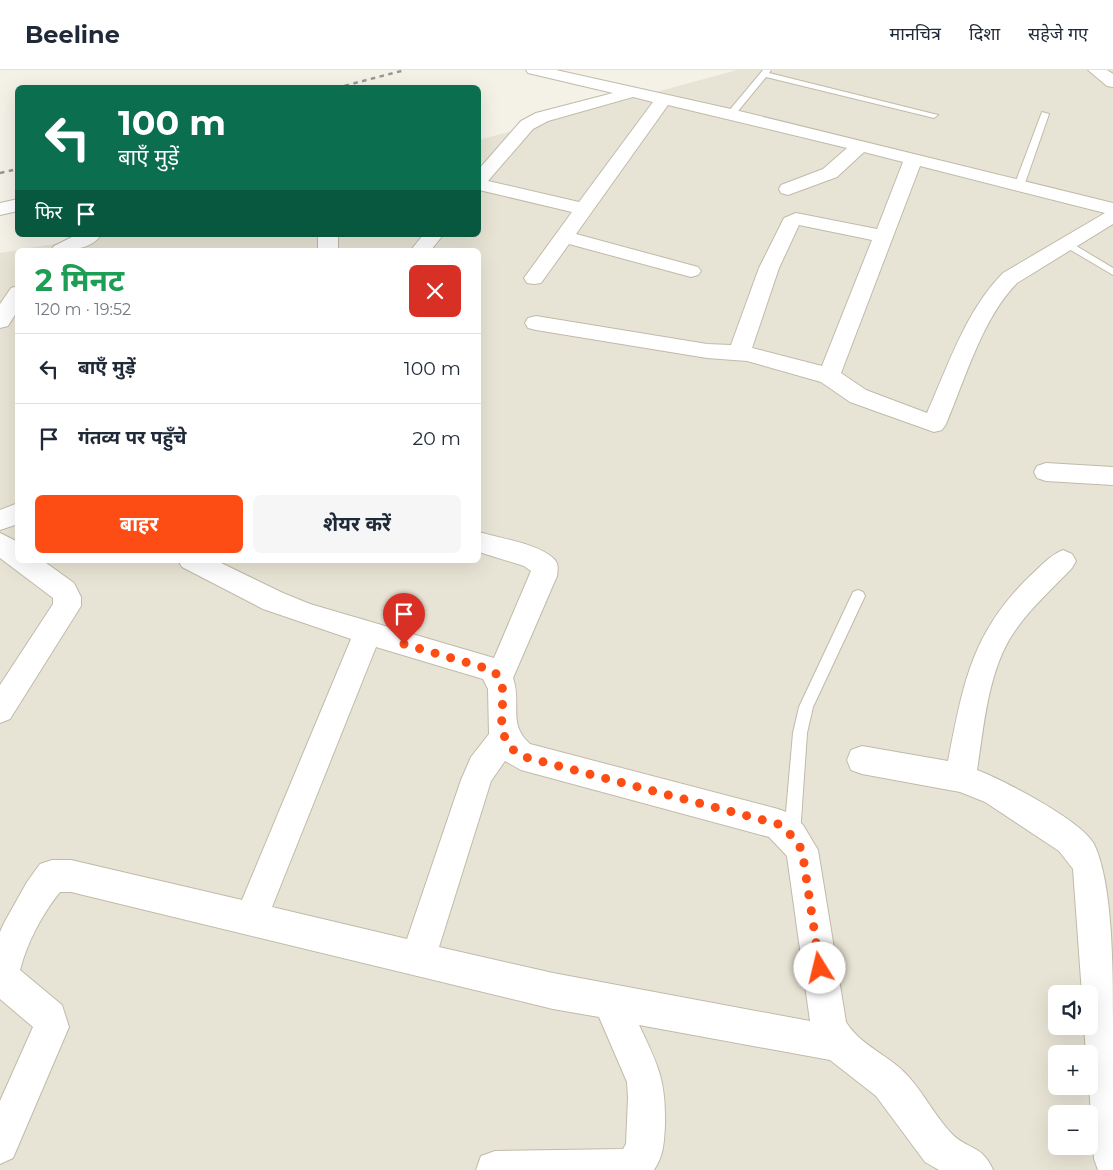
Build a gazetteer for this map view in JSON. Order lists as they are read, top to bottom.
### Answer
{
  "page": {
    "header": "Beeline",
    "nav": ["मानचित्र", "दिशा", "सहेजे गए"],
    "turn": ["100 m", "बाएँ मुड़ें"],
    "then": "फिर",
    "heading": ["2 मिनट", "120 m · 19:52"],
    "list": [
      {
        "name": "बाएँ मुड़ें",
        "value": "100 m"
      },
      {
        "name": "गंतव्य पर पहुँचे",
        "value": "20 m"
      }
    ],
    "buttons": ["बाहर", "शेयर करें"],
    "map_buttons": ["+", "−"]
  }
}
